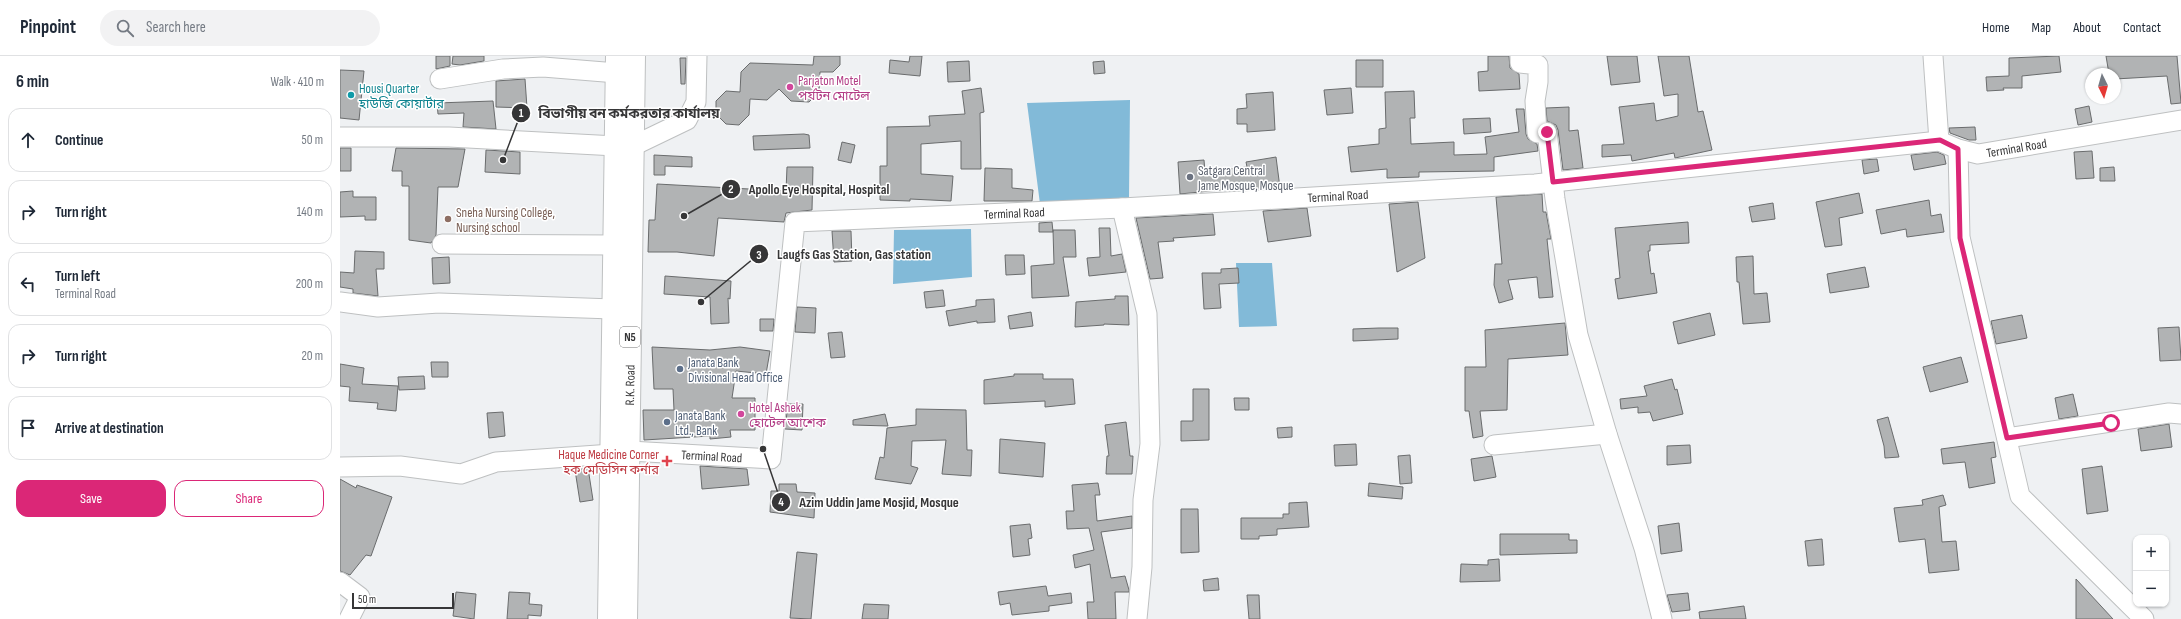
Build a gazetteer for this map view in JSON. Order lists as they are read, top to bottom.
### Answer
{
  "streets": {
    "highway": ["N5", "R.K. Road"],
    "street": ["Terminal Road"]
  },
  "crossings": [
    ["Terminal Road", "R.K. Road"]
  ],
  "places": {
    "other": [
      "Parjaton Motel পর্যটন মোটেল",
      "Housi Quarter হাউজি কোয়ার্টার",
      "বিভাগীয় বন কর্মকরতার কার্যালয়",
      "Satgara Central Jame Mosque, Mosque",
      "Apollo Eye Hospital, Hospital",
      "Sneha Nursing College, Nursing school",
      "Laugfs Gas Station, Gas station",
      "Janata Bank Divisional Head Office",
      "Hotel Ashek হোটেল আশেক",
      "Janata Bank Ltd., Bank",
      "Azim Uddin Jame Mosjid, Mosque"
    ],
    "health": ["Haque Medicine Corner হক মেডিসিন কর্নার"]
  },
  "scale_bar": "50 m",
  "north": "bottom",
  "page": {
    "header": "Pinpoint",
    "search": "Search here",
    "nav": [
      "Home",
      "Map",
      "About",
      "Contact"
    ],
    "heading": ["6 min", "Walk · 410 m"],
    "list": [
      ["Continue", "50 m"],
      ["Turn right", "140 m"],
      ["Turn left", "Terminal Road", "200 m"],
      ["Turn right", "20 m"],
      "Arrive at destination"
    ],
    "buttons": ["Save", "Share"],
    "map_buttons": ["+", "−"],
    "scale": "50 m"
  }
}
